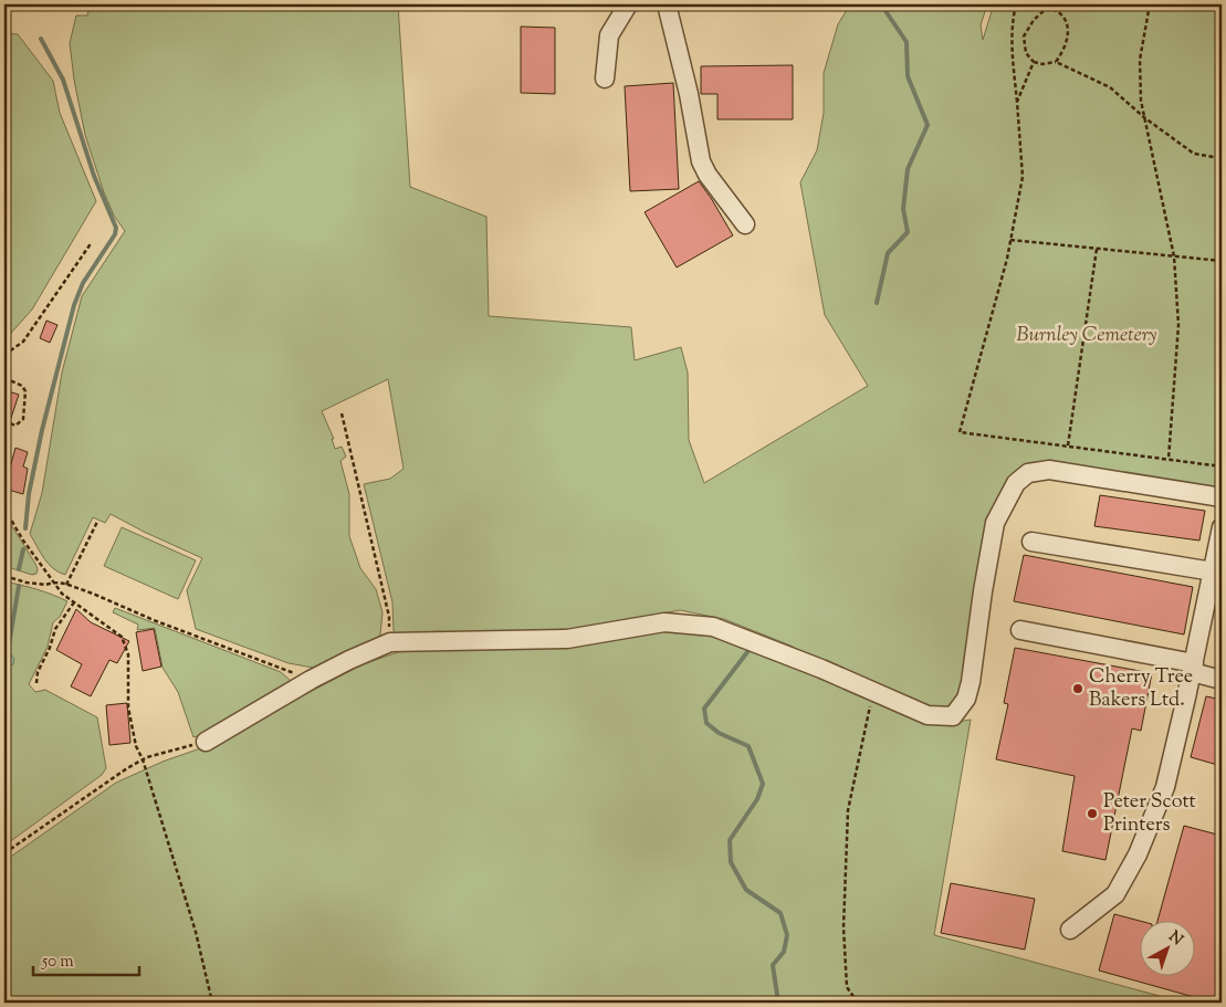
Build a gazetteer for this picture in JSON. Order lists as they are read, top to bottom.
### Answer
{
  "parks": ["Burnley Cemetery"],
  "places": ["Cherry Tree Bakers Ltd.", "Peter Scott Printers"],
  "scale_bar": "50 m",
  "north": "top right"
}
